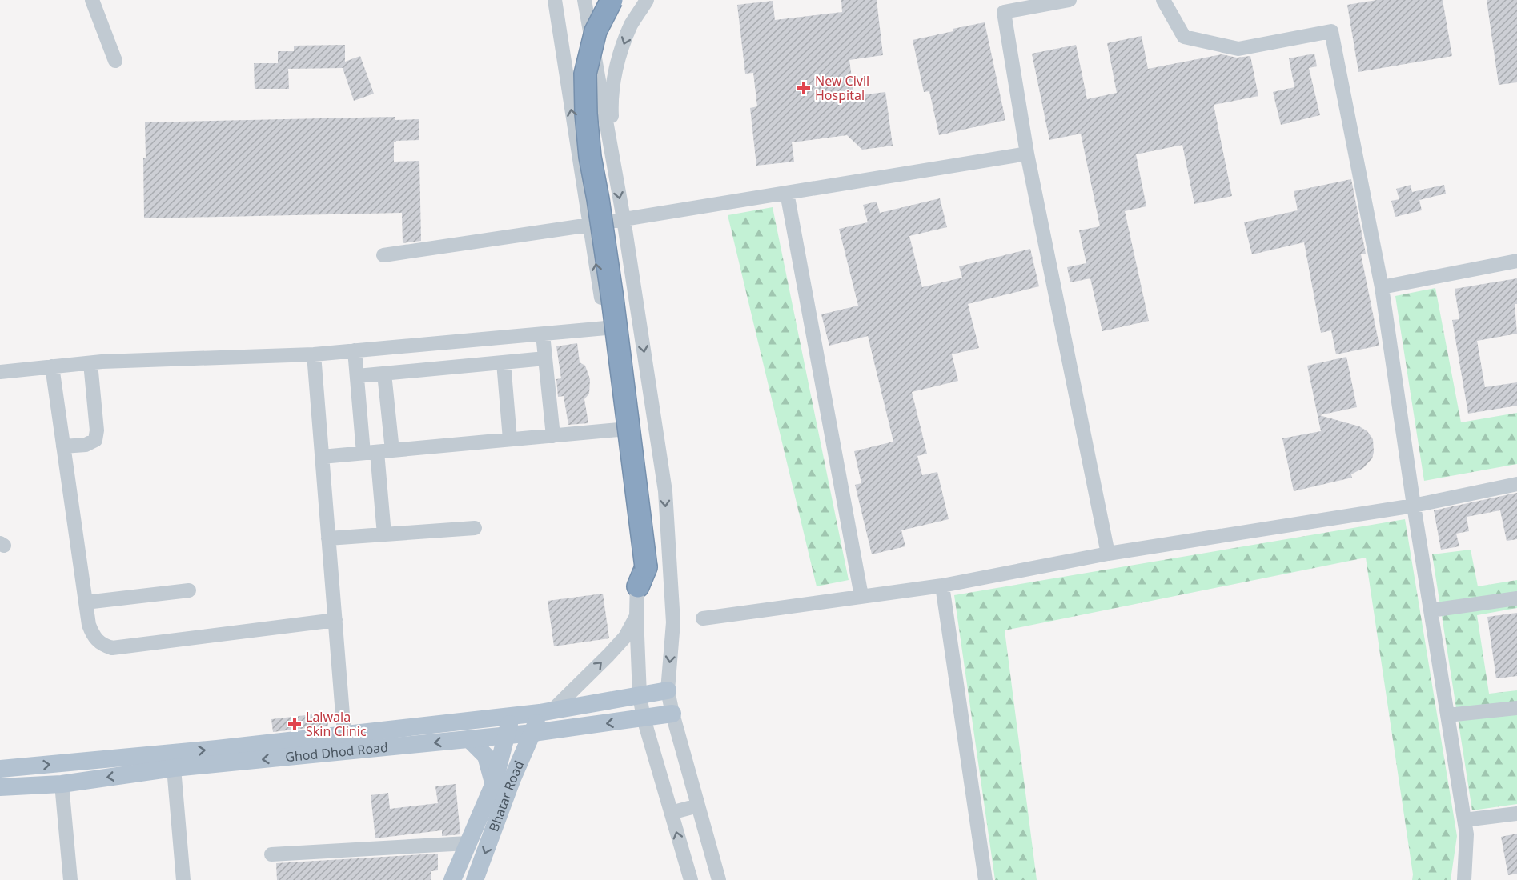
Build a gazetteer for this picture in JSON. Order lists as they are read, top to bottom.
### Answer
{
  "streets": {
    "main road": ["Ghod Dhod Road", "Bhatar Road"]
  },
  "crossings": [
    ["Ghod Dhod Road", "Bhatar Road"]
  ],
  "places": {
    "health": ["New Civil Hospital", "Lalwala Skin Clinic"]
  }
}
